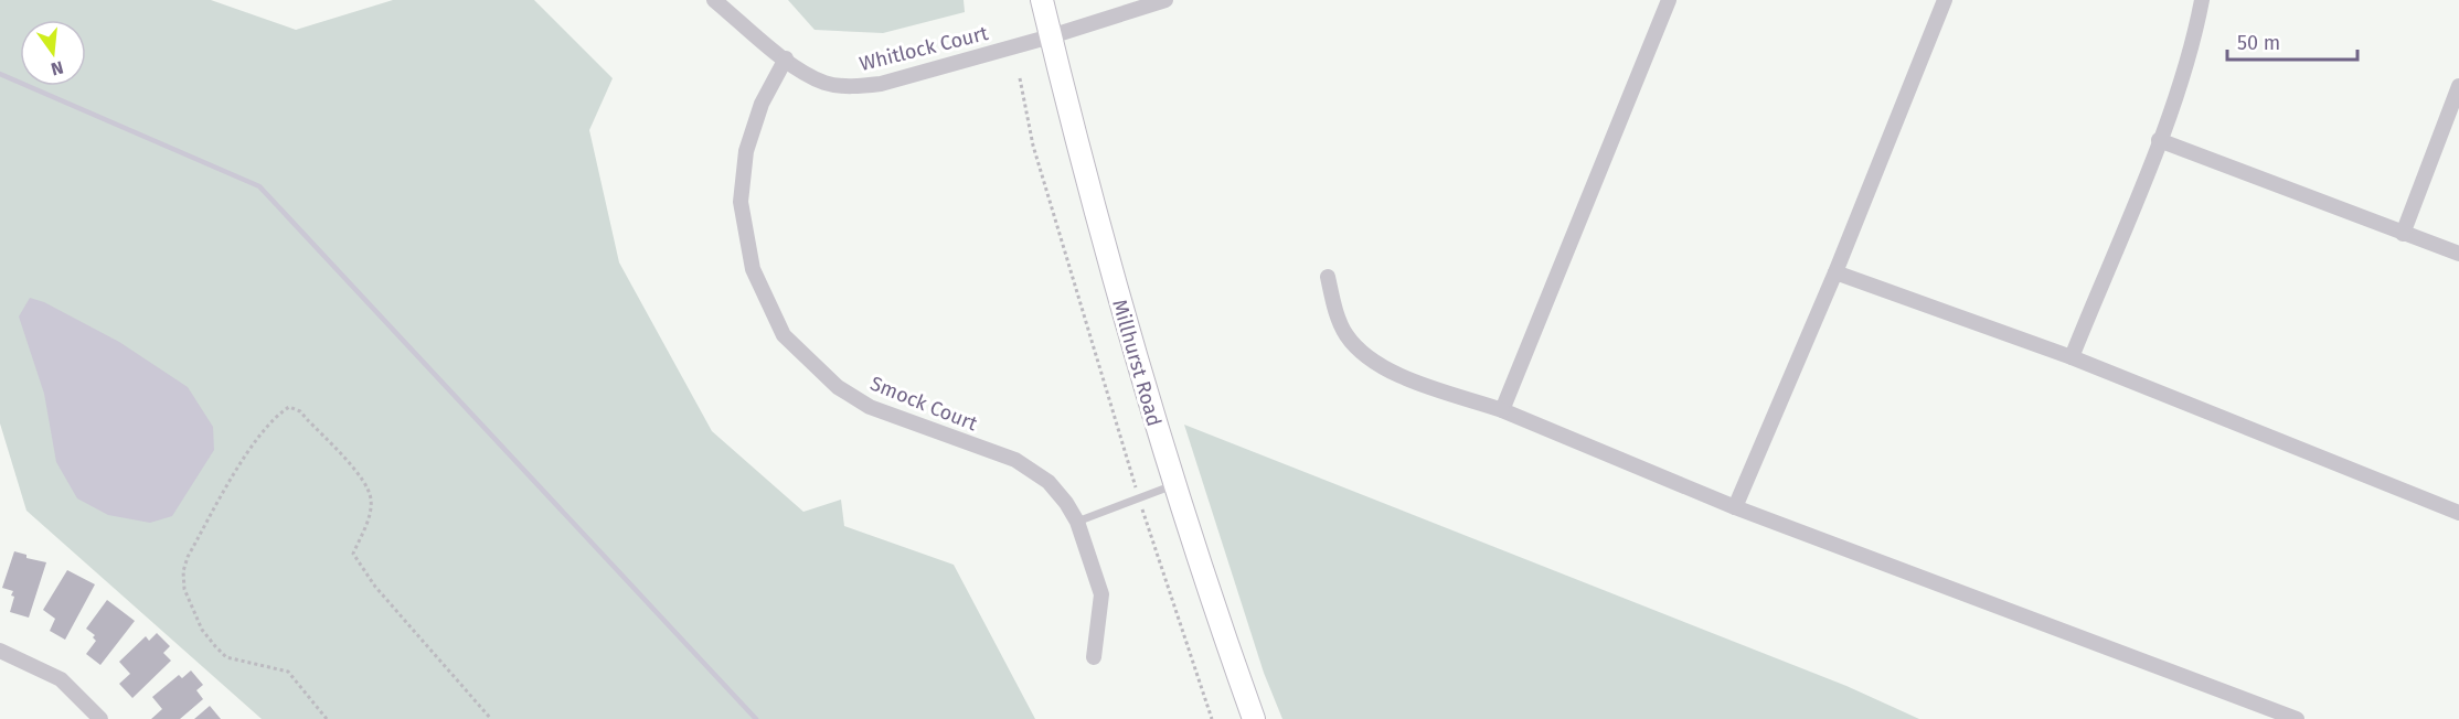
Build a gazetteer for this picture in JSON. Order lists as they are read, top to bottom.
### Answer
{
  "streets": {
    "street": ["Whitlock Court", "Millhurst Road", "Smock Court"]
  },
  "crossings": [
    ["Whitlock Court", "Millhurst Road"],
    ["Whitlock Court", "Smock Court"]
  ],
  "scale_bar": "50 m",
  "north": "bottom"
}
